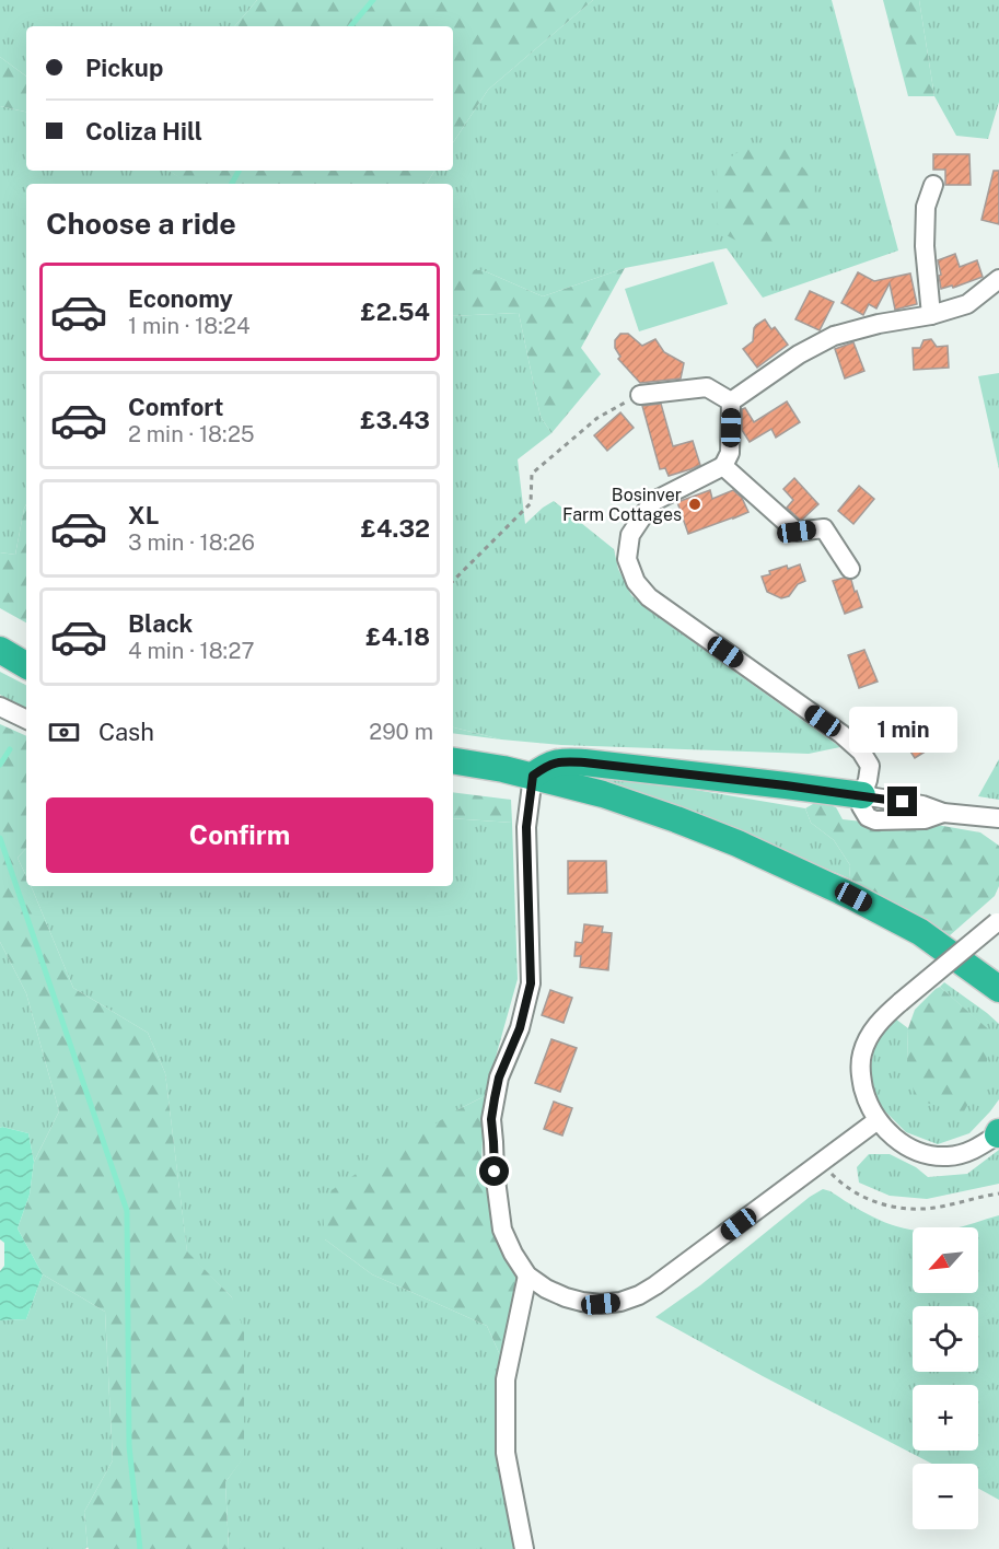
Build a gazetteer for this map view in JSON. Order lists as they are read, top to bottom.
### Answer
{
  "places": ["Bosinver Farm Cottages"],
  "north": "bottom left",
  "page": {
    "banner": ["Pickup", "Coliza Hill"],
    "heading": "Choose a ride",
    "list": [
      {
        "name": "Economy",
        "note": "1 min · 18:24",
        "value": "£2.54"
      },
      {
        "name": "Comfort",
        "note": "2 min · 18:25",
        "value": "£3.43"
      },
      {
        "name": "XL",
        "note": "3 min · 18:26",
        "value": "£4.32"
      },
      {
        "name": "Black",
        "note": "4 min · 18:27",
        "value": "£4.18"
      }
    ],
    "pay": ["Cash", "290 m"],
    "bubble": "1 min",
    "buttons": "Confirm",
    "map_buttons": ["+", "−"]
  }
}
